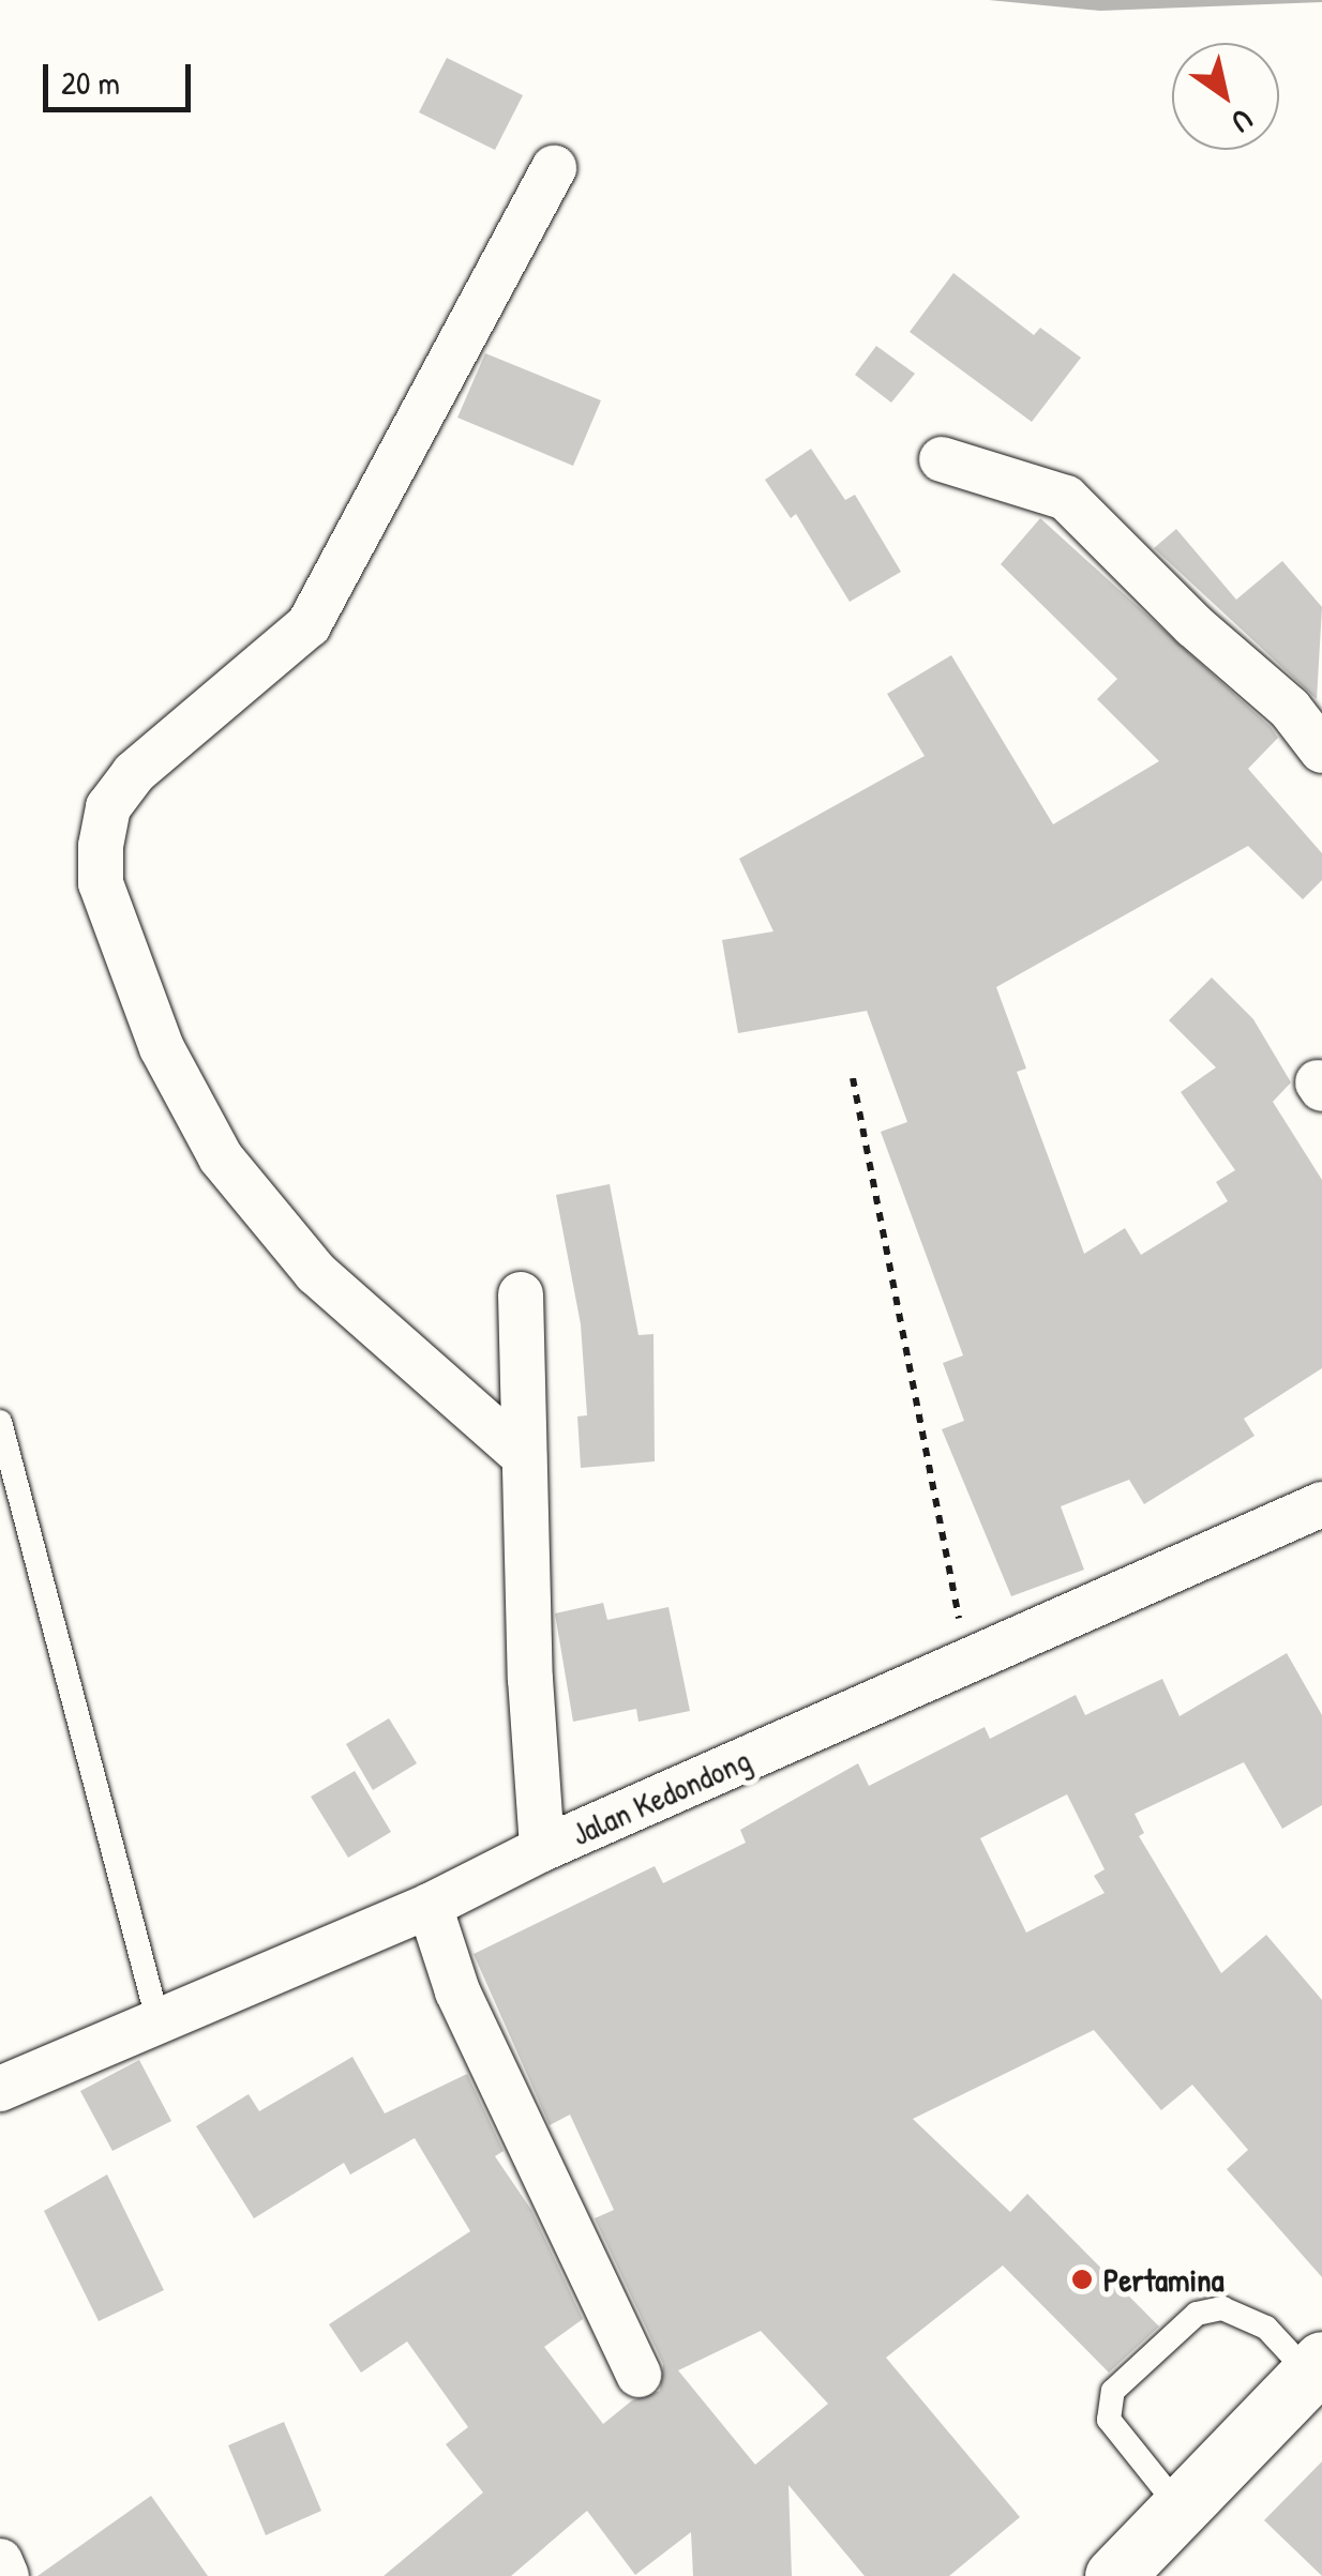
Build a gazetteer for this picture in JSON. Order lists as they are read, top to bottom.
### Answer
{
  "streets": {
    "street": ["Jalan Kedondong"]
  },
  "places": ["Pertamina"],
  "scale_bar": "20 m",
  "north": "bottom right"
}
